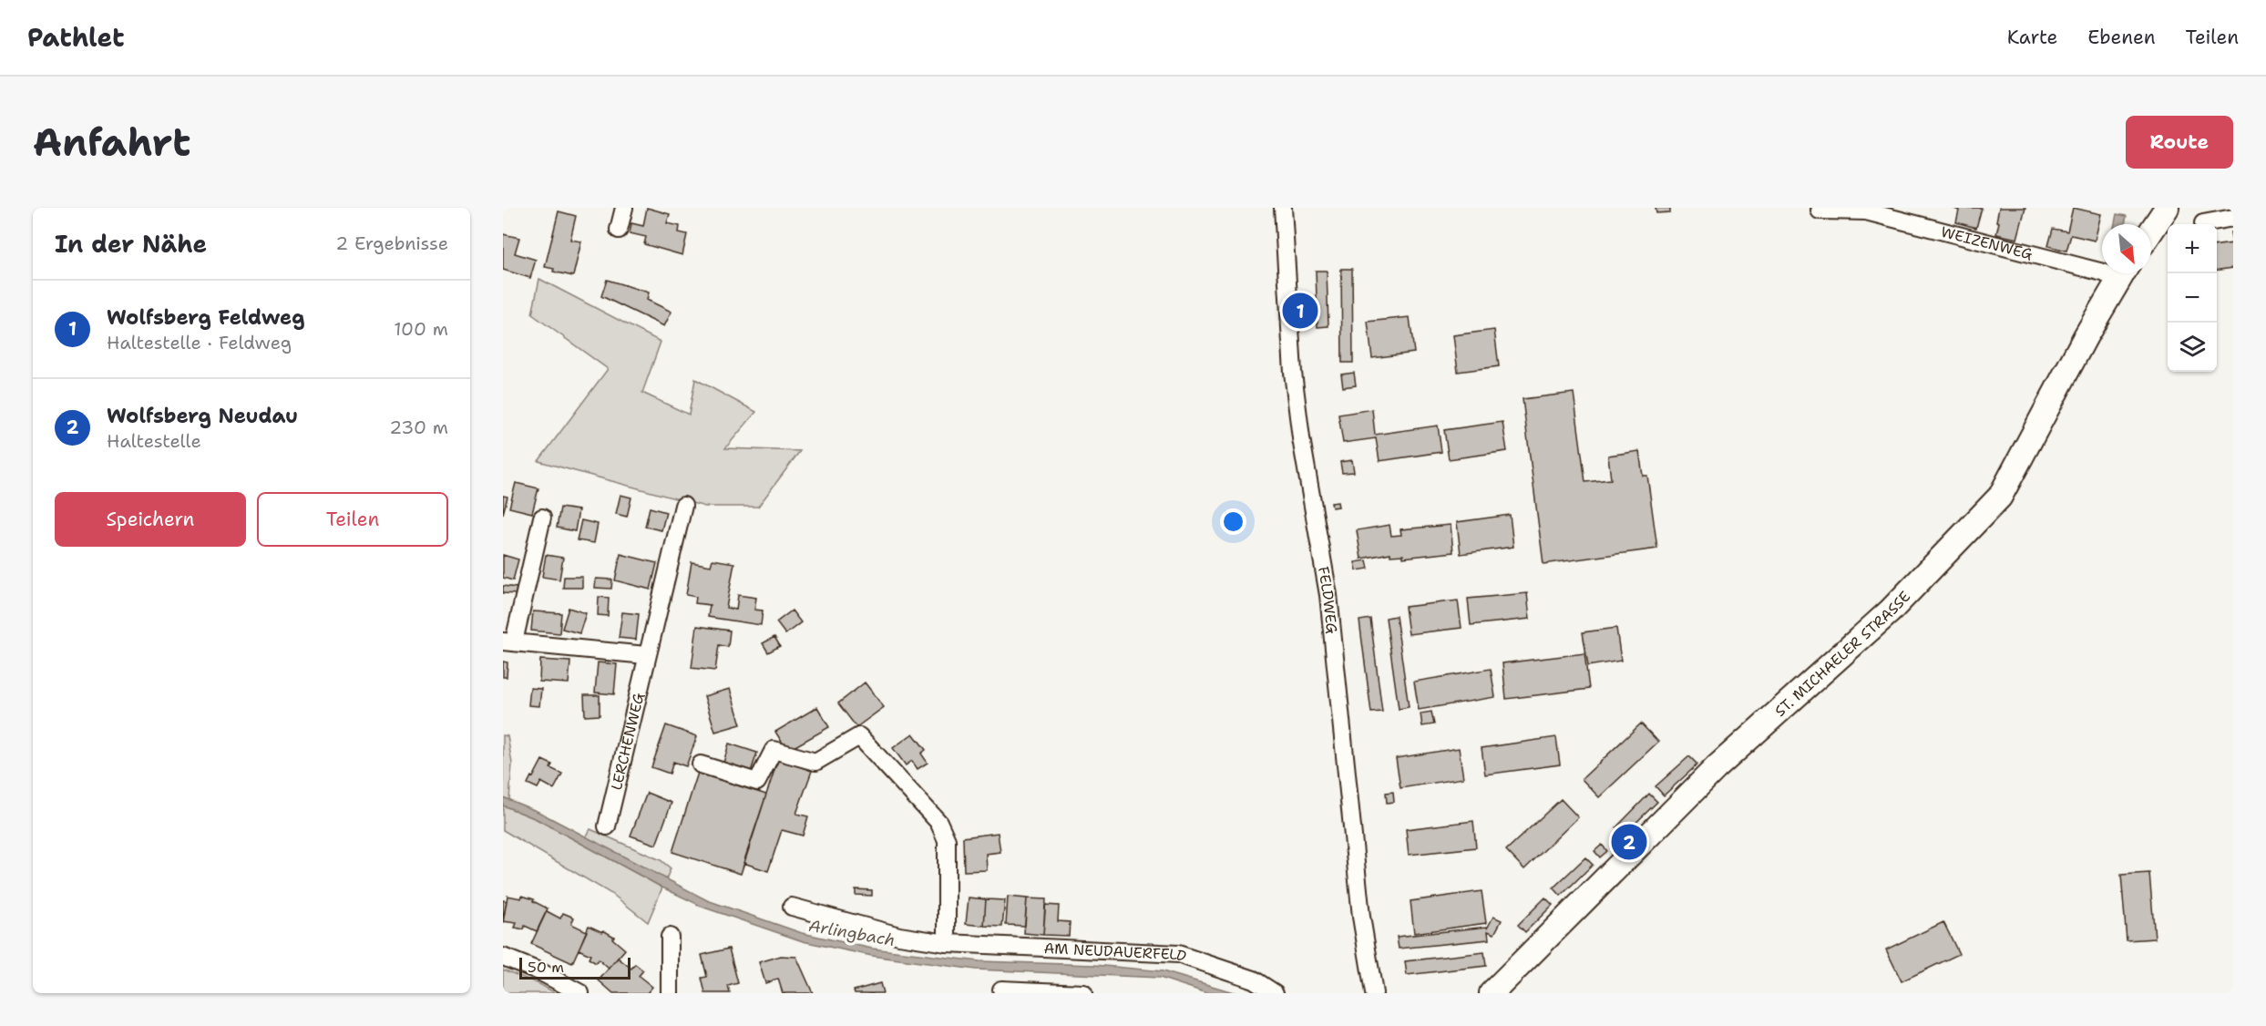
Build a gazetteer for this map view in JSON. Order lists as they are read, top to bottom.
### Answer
{
  "streets": {
    "main road": ["ST. MICHAELER STRASSE"],
    "street": [
      "WEIZENWEG",
      "FELDWEG",
      "LERCHENWEG",
      "AM NEUDAUERFELD"
    ]
  },
  "water": ["Arlingbach"],
  "scale_bar": "50 m",
  "north": "bottom right",
  "page": {
    "header": "Pathlet",
    "nav": ["Karte", "Ebenen", "Teilen"],
    "buttons": [
      "Route",
      ["Speichern", "Teilen"]
    ],
    "title": "Anfahrt",
    "heading": ["In der Nähe", "2 Ergebnisse"],
    "map_buttons": ["+", "−"],
    "list": [
      {
        "mark": "1",
        "name": "Wolfsberg Feldweg",
        "note": "Haltestelle · Feldweg",
        "value": "100 m"
      },
      {
        "mark": "2",
        "name": "Wolfsberg Neudau",
        "note": "Haltestelle",
        "value": "230 m"
      }
    ],
    "pins": ["1", "2"],
    "scale": "50 m"
  }
}
